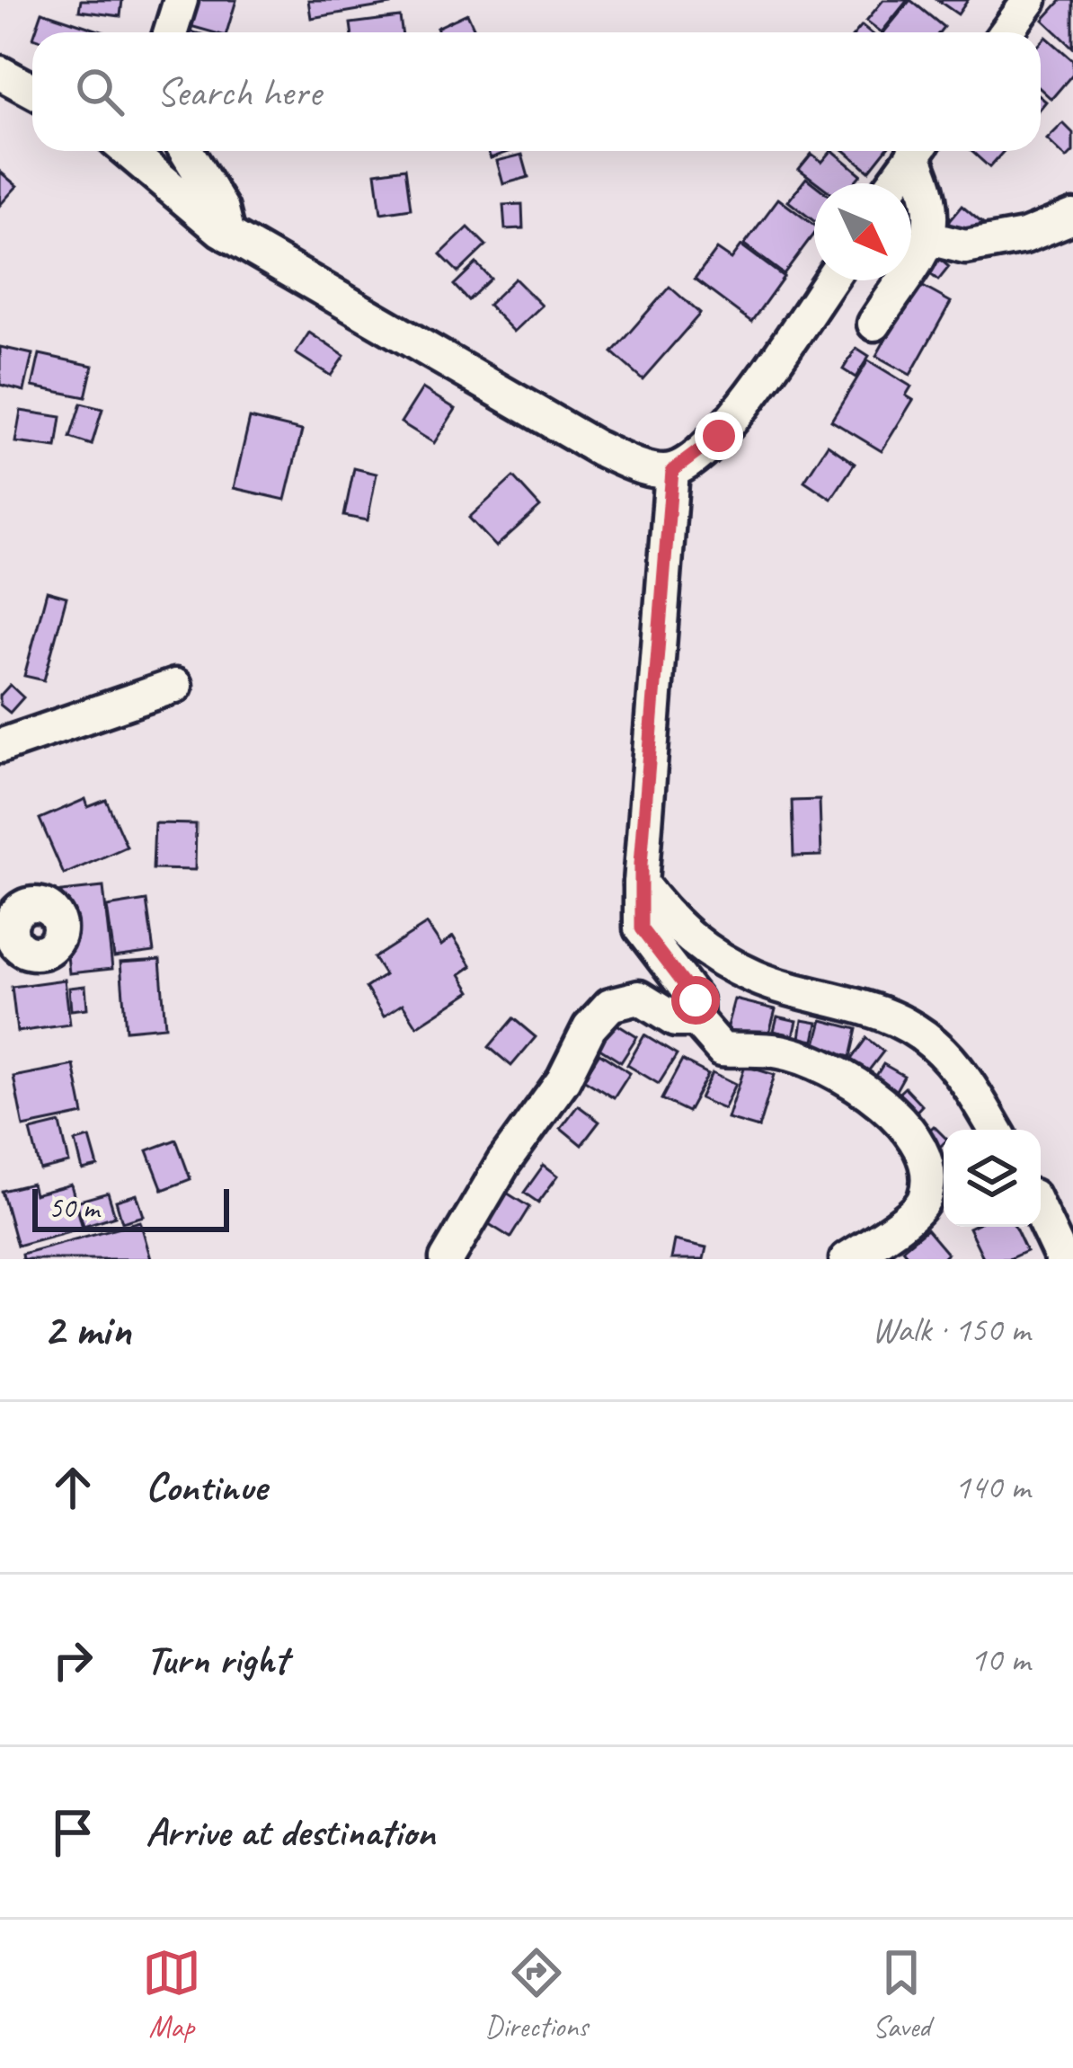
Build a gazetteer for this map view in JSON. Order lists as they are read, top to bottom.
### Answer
{
  "scale_bar": "50 m",
  "north": "bottom right",
  "page": {
    "search": "Search here",
    "scale": "50 m",
    "heading": ["2 min", "Walk · 150 m"],
    "list": [
      ["Continue", "140 m"],
      ["Turn right", "10 m"],
      "Arrive at destination"
    ],
    "nav": ["Map", "Directions", "Saved"]
  }
}
